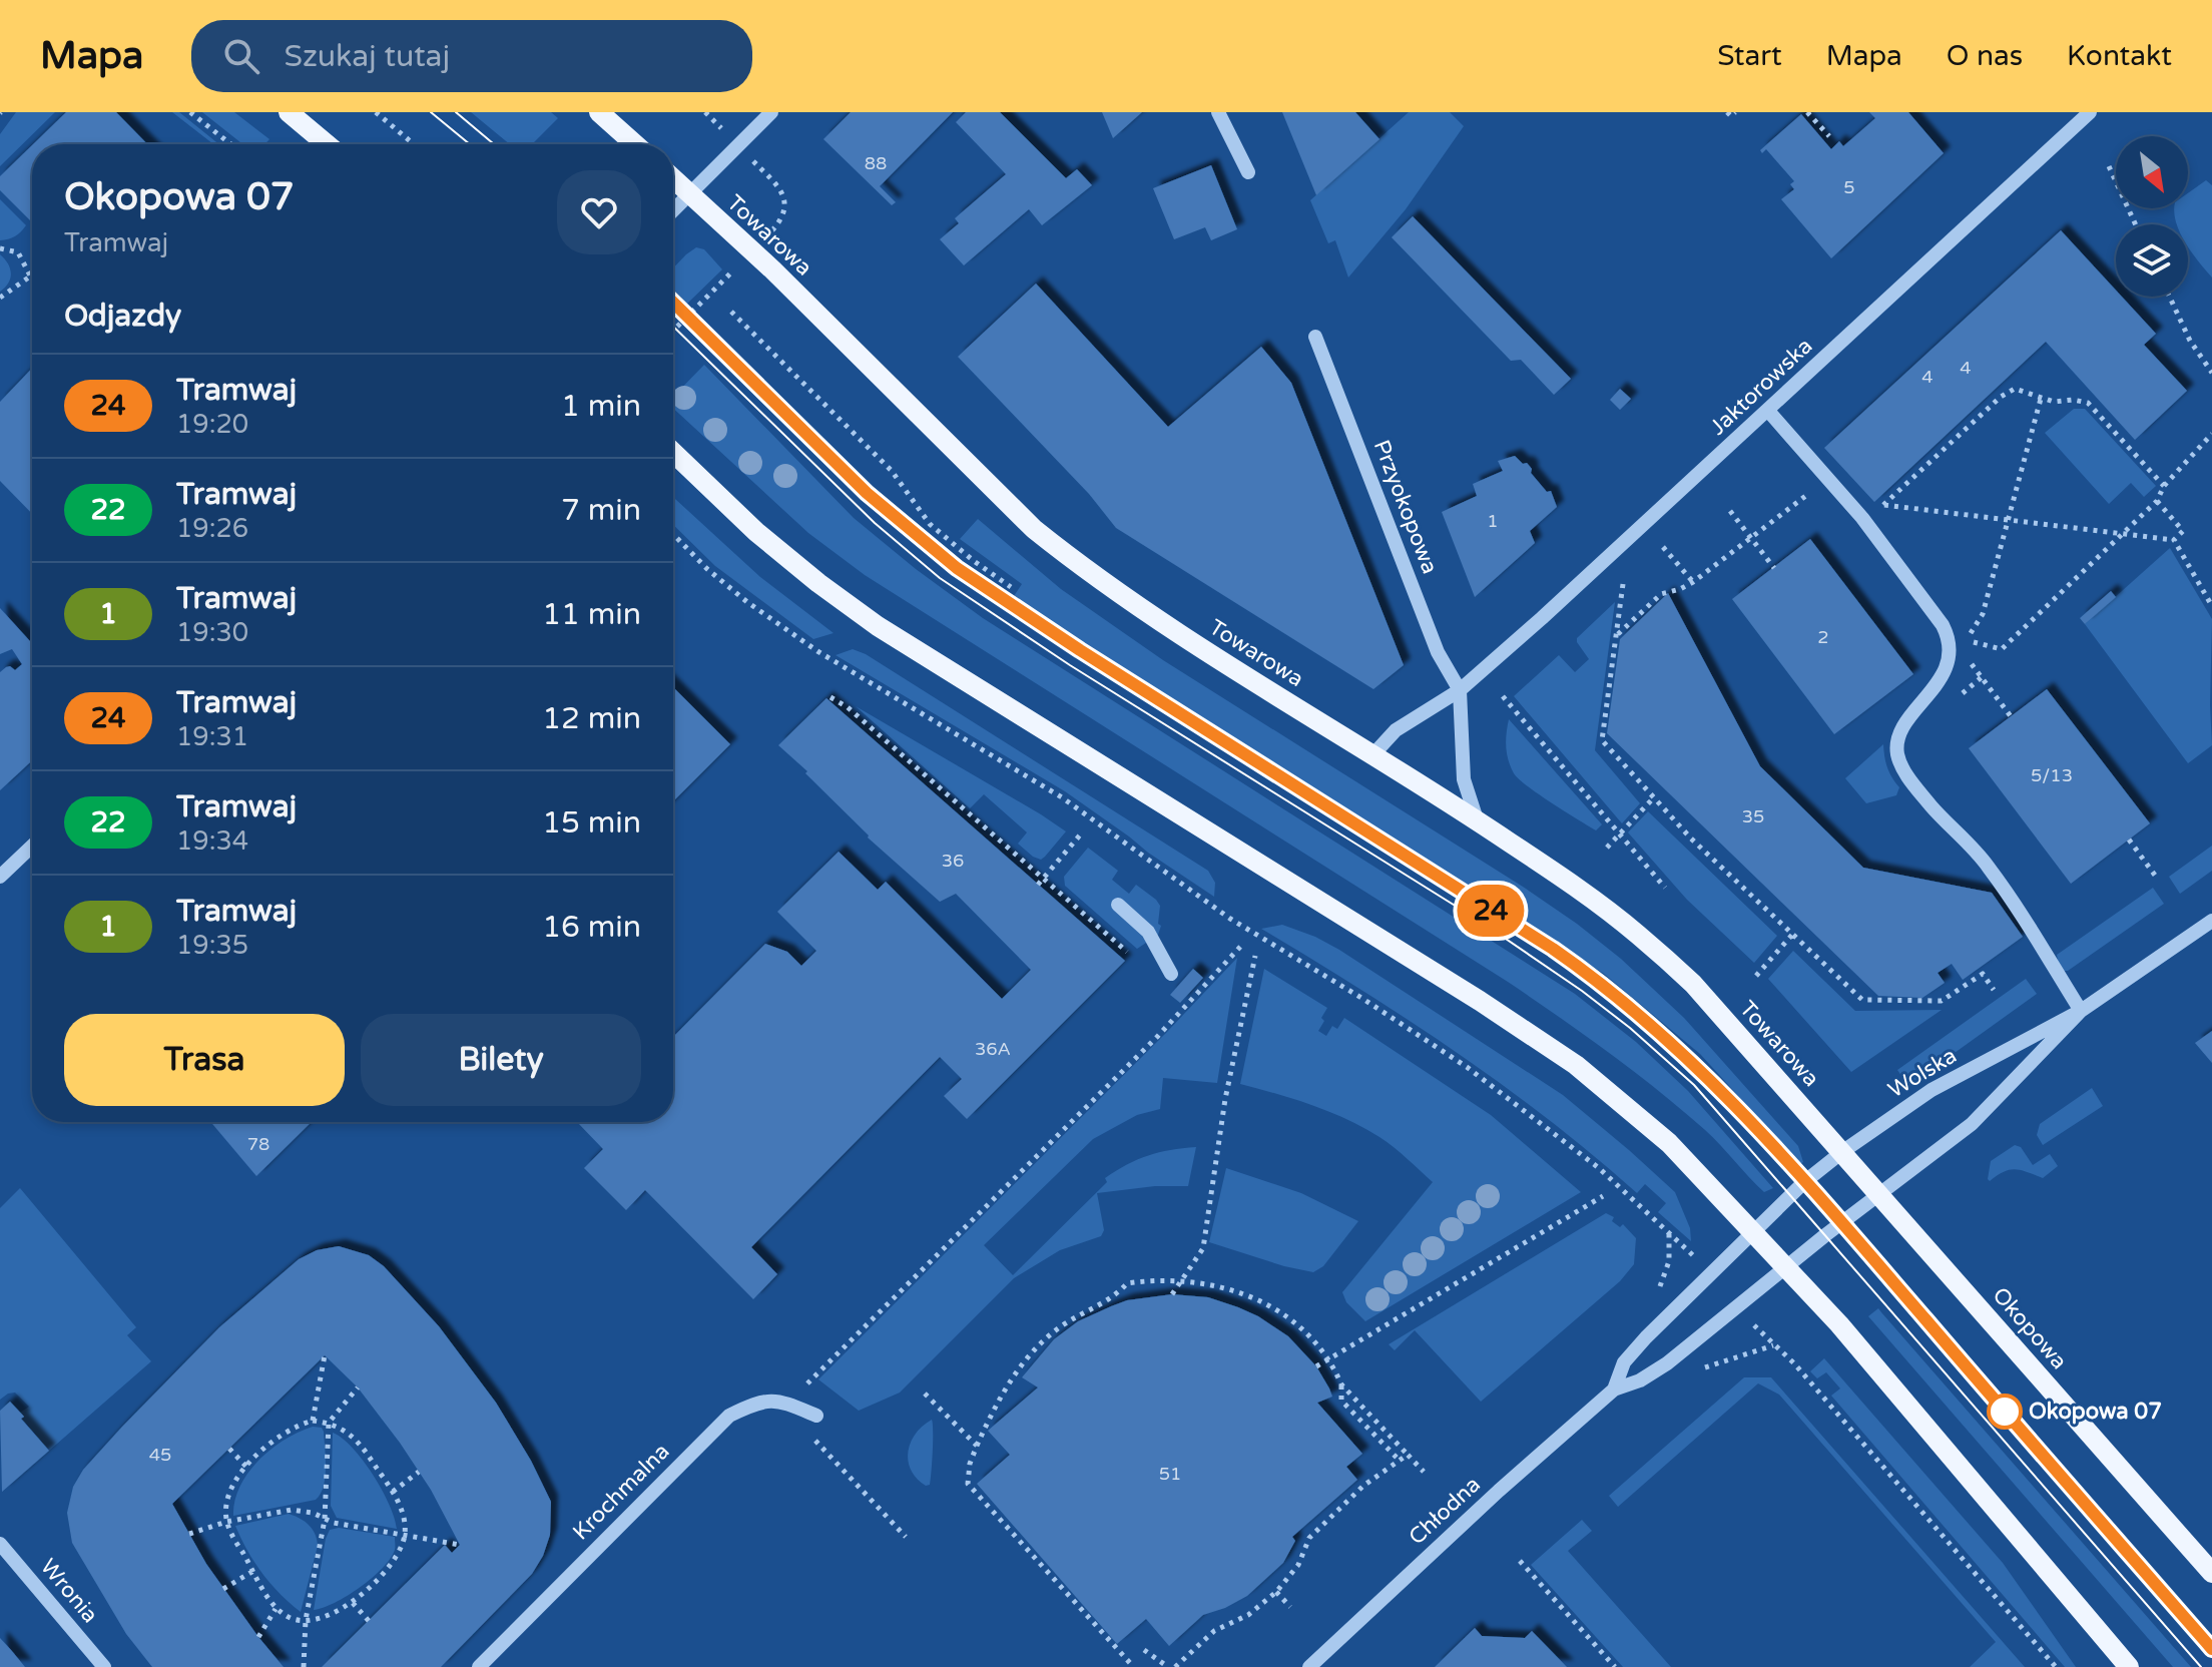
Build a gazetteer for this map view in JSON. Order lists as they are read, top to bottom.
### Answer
{
  "streets": {
    "main road": ["Towarowa", "Okopowa"],
    "street": [
      "Jaktorowska",
      "Przyokopowa",
      "Wolska",
      "Krochmalna",
      "Chłodna",
      "Wronia"
    ]
  },
  "crossings": [
    ["Towarowa", "Jaktorowska"],
    ["Towarowa", "Wolska"],
    ["Towarowa", "Okopowa"],
    ["Jaktorowska", "Przyokopowa"],
    ["Wolska", "Okopowa"],
    ["Wolska", "Chłodna"]
  ],
  "places": ["Okopowa 07"],
  "lines": ["tram line 24"],
  "house_numbers": [
    "88",
    "5",
    "4",
    "4",
    "1",
    "2",
    "5/13",
    "35",
    "36",
    "36A",
    "78",
    "45",
    "51"
  ],
  "north": "bottom right",
  "page": {
    "header": "Mapa",
    "search": "Szukaj tutaj",
    "nav": [
      "Start",
      "Mapa",
      "O nas",
      "Kontakt"
    ],
    "on_map": "24",
    "heading": [
      ["Okopowa 07", "Tramwaj"],
      "Odjazdy"
    ],
    "list": [
      {
        "mark": "24",
        "name": "Tramwaj",
        "note": "19:20",
        "value": "1 min"
      },
      {
        "mark": "22",
        "name": "Tramwaj",
        "note": "19:26",
        "value": "7 min"
      },
      {
        "mark": "1",
        "name": "Tramwaj",
        "note": "19:30",
        "value": "11 min"
      },
      {
        "mark": "24",
        "name": "Tramwaj",
        "note": "19:31",
        "value": "12 min"
      },
      {
        "mark": "22",
        "name": "Tramwaj",
        "note": "19:34",
        "value": "15 min"
      },
      {
        "mark": "1",
        "name": "Tramwaj",
        "note": "19:35",
        "value": "16 min"
      }
    ],
    "buttons": ["Trasa", "Bilety"]
  }
}
